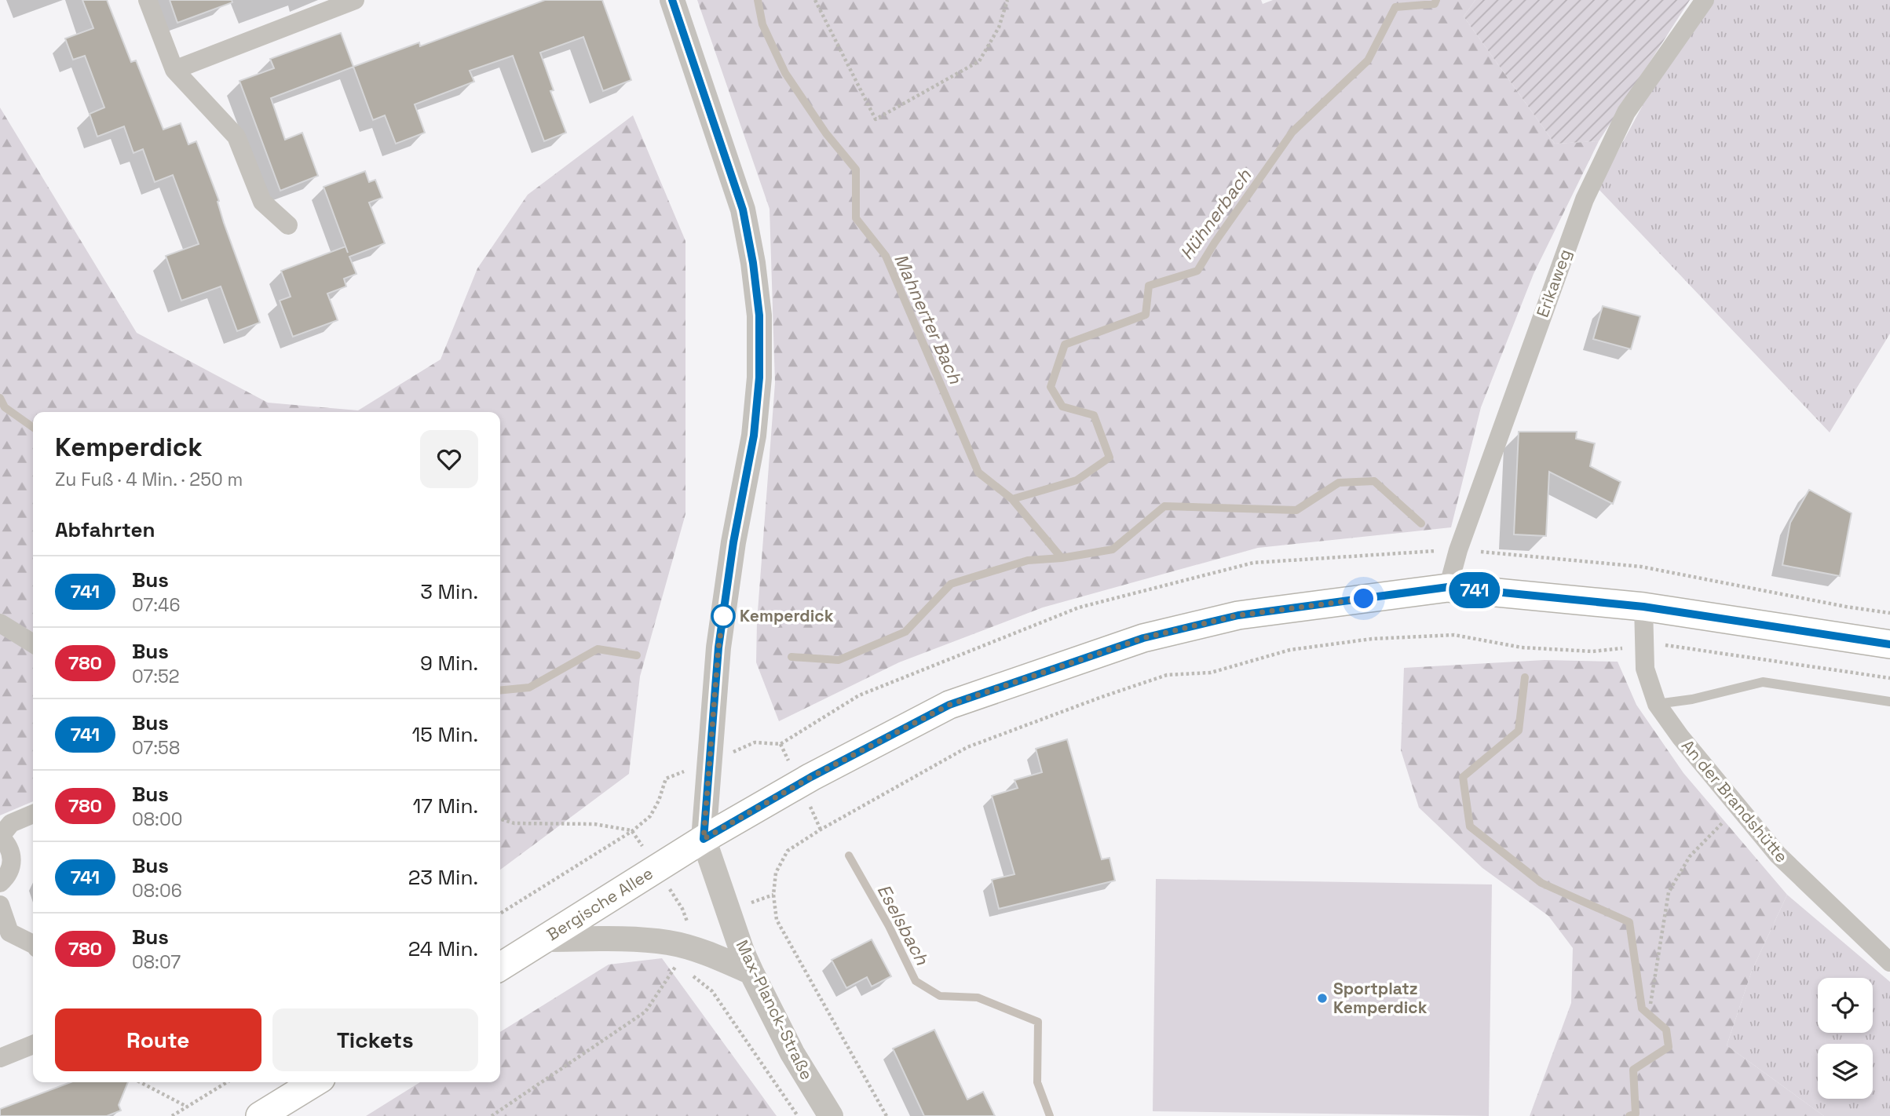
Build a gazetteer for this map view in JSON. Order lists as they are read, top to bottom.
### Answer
{
  "streets": {
    "main road": ["Bergische Allee"],
    "street": ["Erikaweg", "An der Brandshütte", "Max-Planck-Straße"]
  },
  "crossings": [
    ["Bergische Allee", "Max-Planck-Straße"]
  ],
  "water": ["Hühnerbach", "Mahnerter Bach", "Eselsbach"],
  "places": ["Kemperdick", "Sportplatz Kemperdick"],
  "lines": ["bus line 741"],
  "page": {
    "on_map": "741",
    "heading": [
      ["Kemperdick", "Zu Fuß · 4 Min. · 250 m"],
      "Abfahrten"
    ],
    "list": [
      {
        "mark": "741",
        "name": "Bus",
        "note": "07:46",
        "value": "3 Min."
      },
      {
        "mark": "780",
        "name": "Bus",
        "note": "07:52",
        "value": "9 Min."
      },
      {
        "mark": "741",
        "name": "Bus",
        "note": "07:58",
        "value": "15 Min."
      },
      {
        "mark": "780",
        "name": "Bus",
        "note": "08:00",
        "value": "17 Min."
      },
      {
        "mark": "741",
        "name": "Bus",
        "note": "08:06",
        "value": "23 Min."
      },
      {
        "mark": "780",
        "name": "Bus",
        "note": "08:07",
        "value": "24 Min."
      }
    ],
    "buttons": ["Route", "Tickets"]
  }
}
